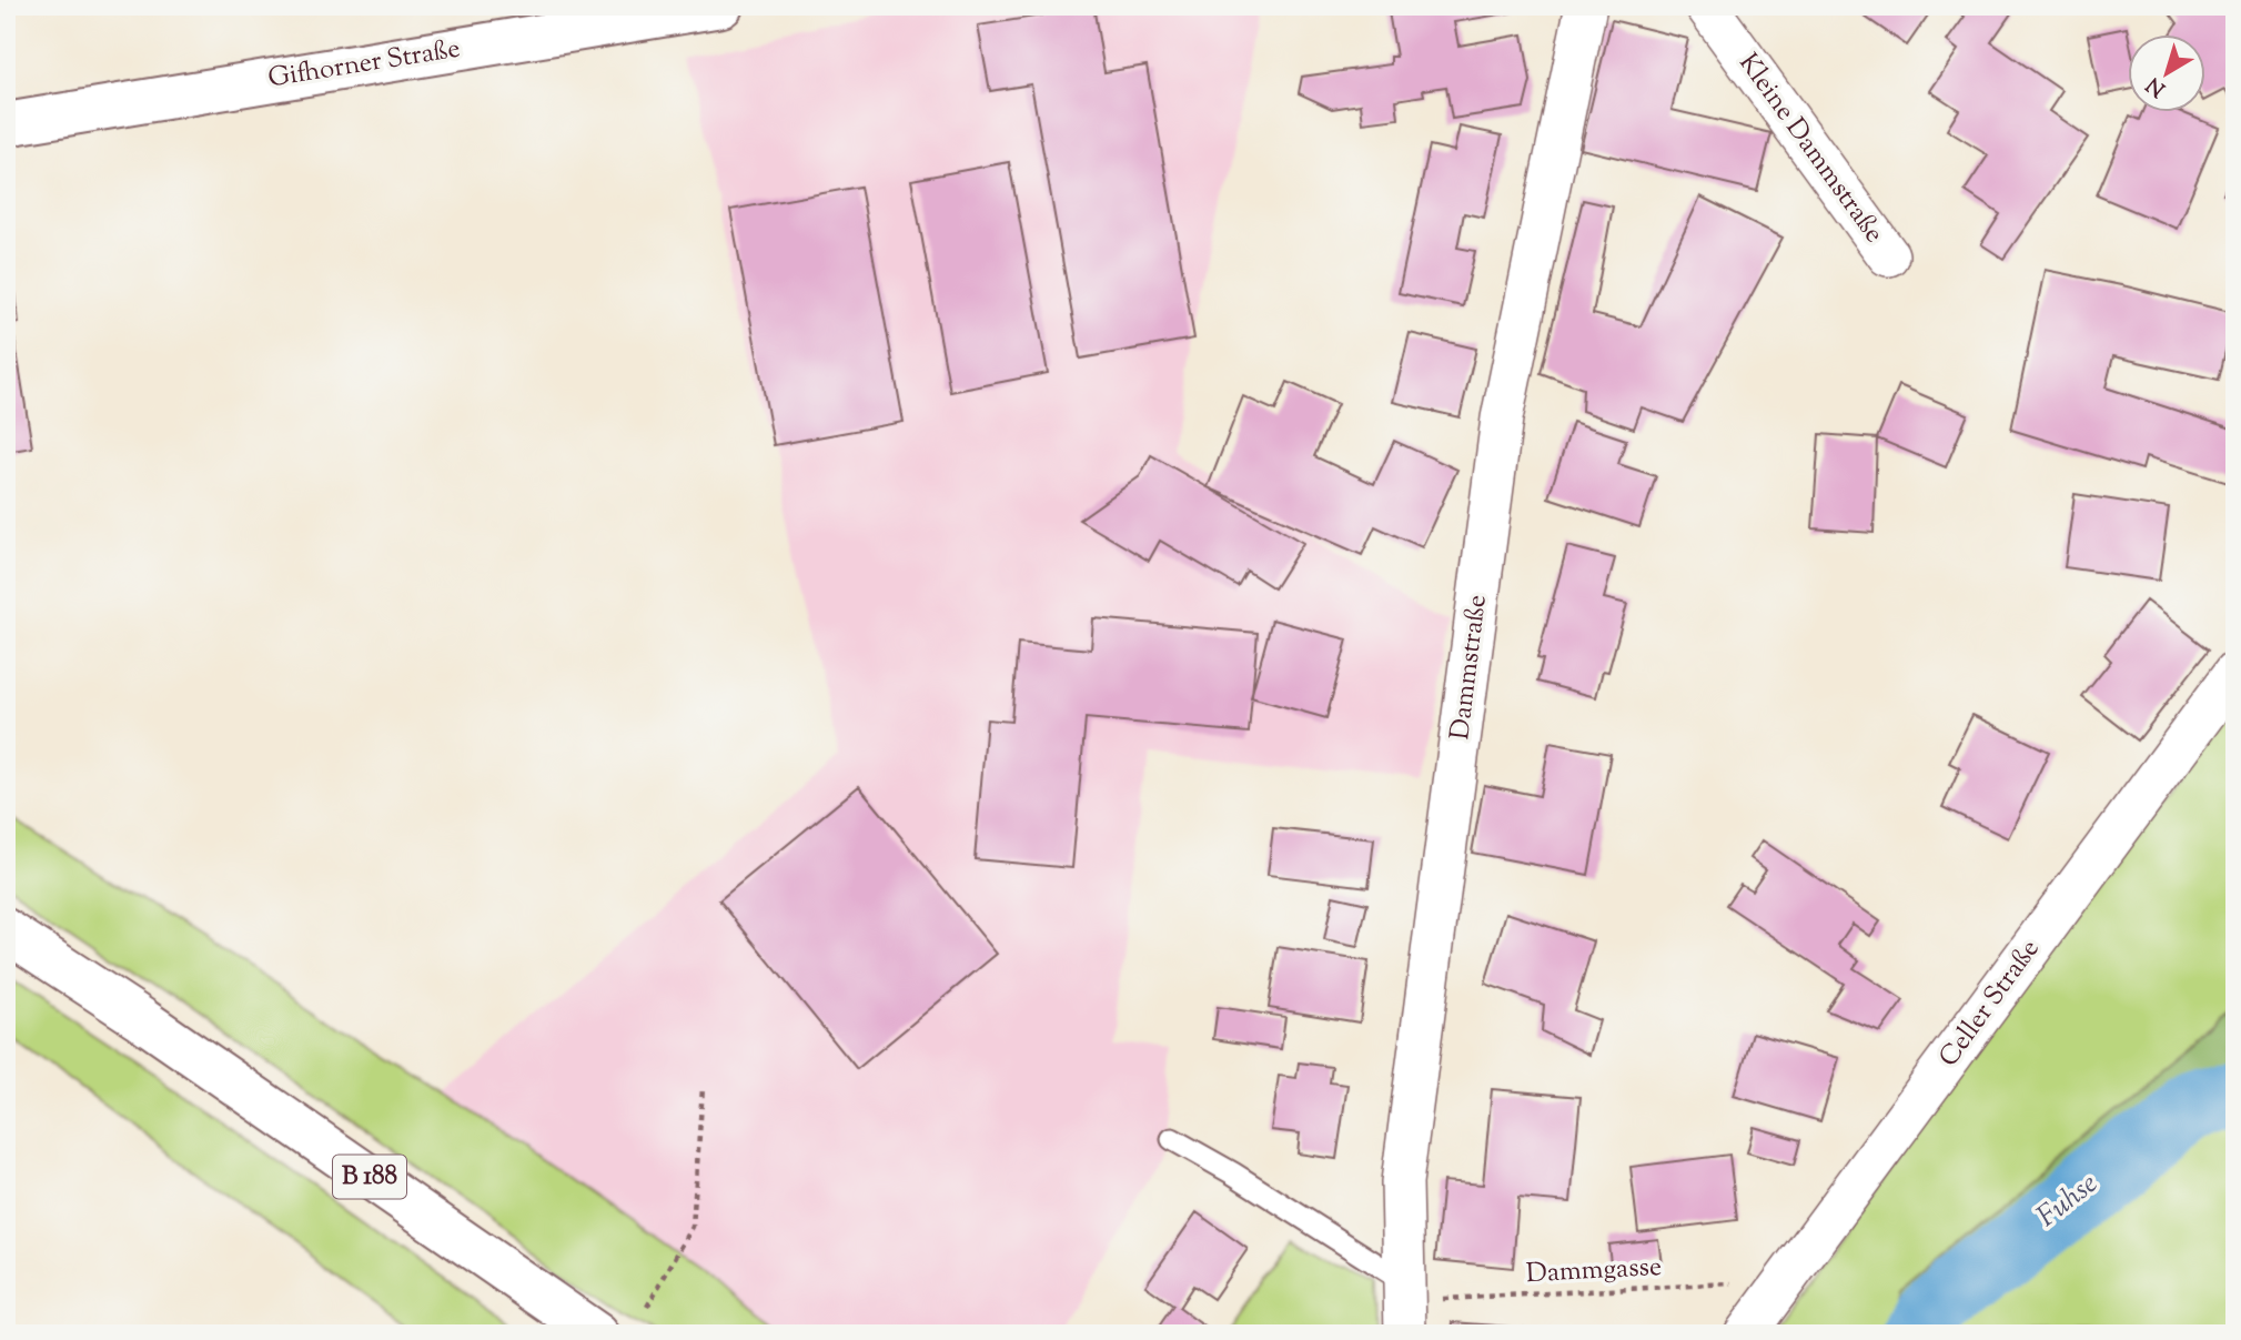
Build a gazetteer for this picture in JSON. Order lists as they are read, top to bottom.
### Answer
{
  "streets": {
    "street": [
      "Gifhorner Straße",
      "Kleine Dammstraße",
      "Dammstraße",
      "Celler Straße",
      "B 188"
    ],
    "path": ["Dammgasse"]
  },
  "crossings": [
    ["Dammstraße", "Dammgasse"],
    ["Celler Straße", "Dammgasse"]
  ],
  "water": ["Fuhse"],
  "north": "bottom left"
}
